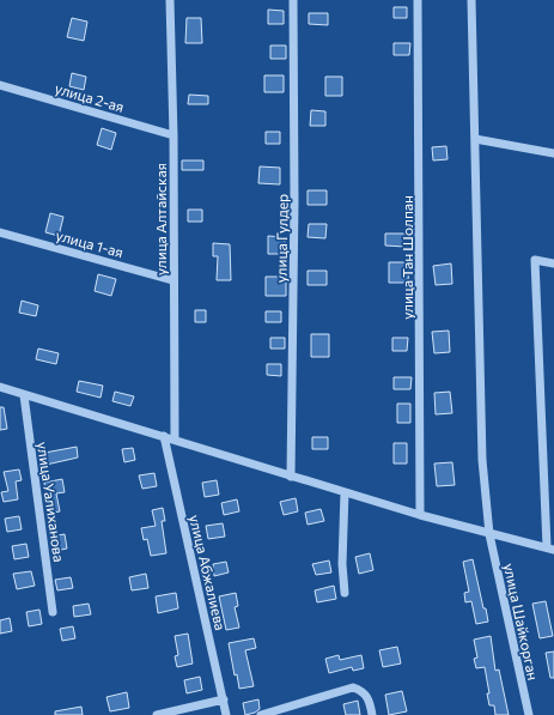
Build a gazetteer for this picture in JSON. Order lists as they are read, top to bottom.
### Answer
{
  "streets": {
    "street": [
      "улица 2-ая",
      "улица Алтайская",
      "улица Гулдер",
      "улица 1-ая",
      "улица Тан Шолпан",
      "улица Уалиханова",
      "улица Абжалиева",
      "улица Шайкорган"
    ]
  },
  "crossings": [
    ["улица 2-ая", "улица Алтайская"],
    ["улица Алтайская", "улица 1-ая"]
  ]
}
